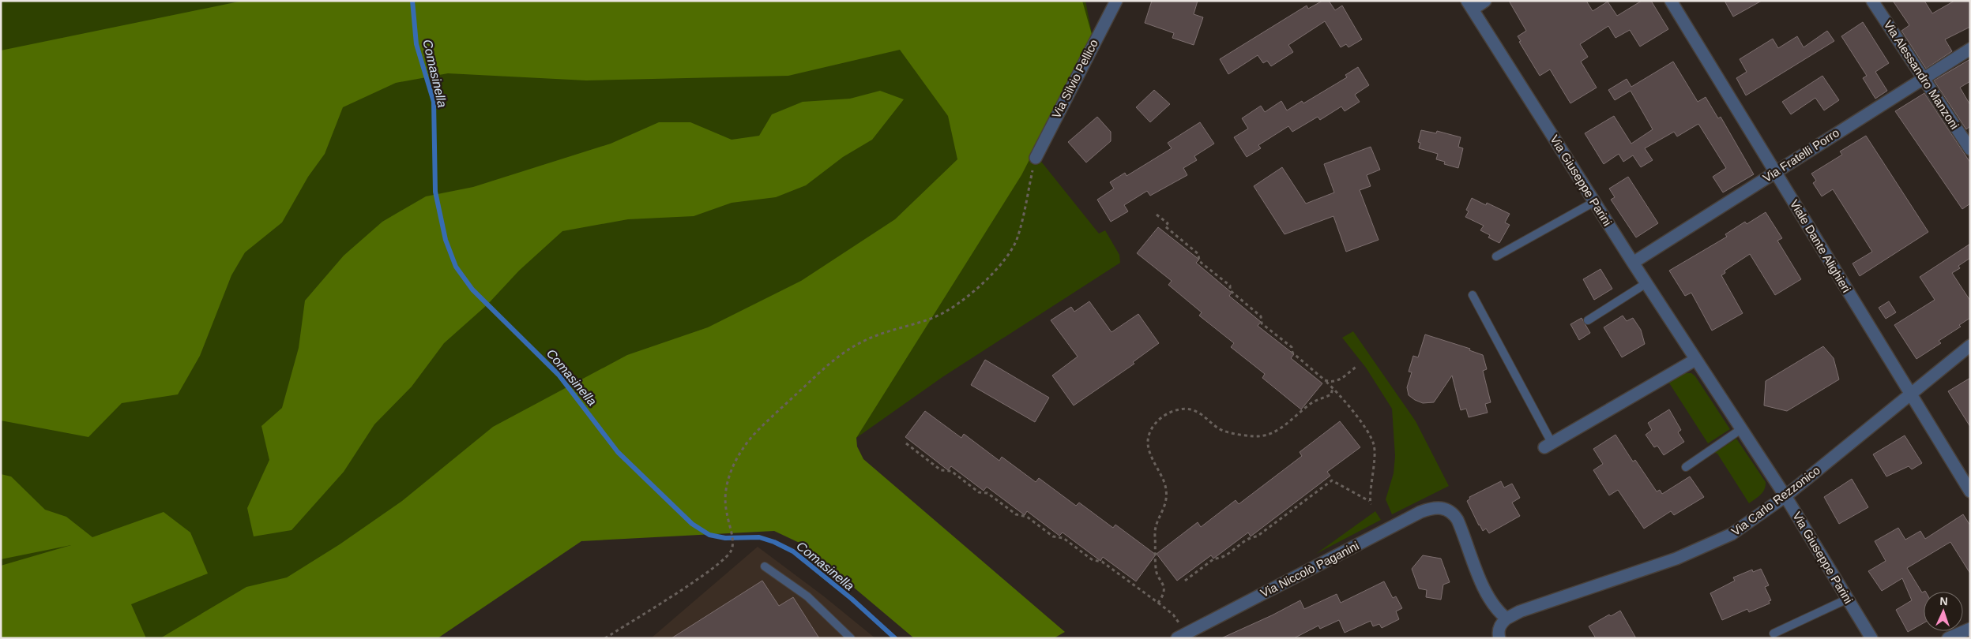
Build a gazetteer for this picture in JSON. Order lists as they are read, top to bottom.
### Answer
{
  "streets": {
    "street": [
      "Via Alessandro Manzoni",
      "Via Silvio Pellico",
      "Via Fratelli Porro",
      "Via Giuseppe Parini",
      "Viale Dante Alighieri",
      "Via Carlo Rezzonico",
      "Via Niccolò Paganini"
    ]
  },
  "crossings": [
    ["Via Alessandro Manzoni", "Via Fratelli Porro"],
    ["Via Fratelli Porro", "Via Giuseppe Parini"],
    ["Via Fratelli Porro", "Viale Dante Alighieri"],
    ["Via Giuseppe Parini", "Via Carlo Rezzonico"],
    ["Viale Dante Alighieri", "Via Carlo Rezzonico"],
    ["Via Carlo Rezzonico", "Via Niccolò Paganini"]
  ],
  "water": ["Comasinella"],
  "north": "top"
}
